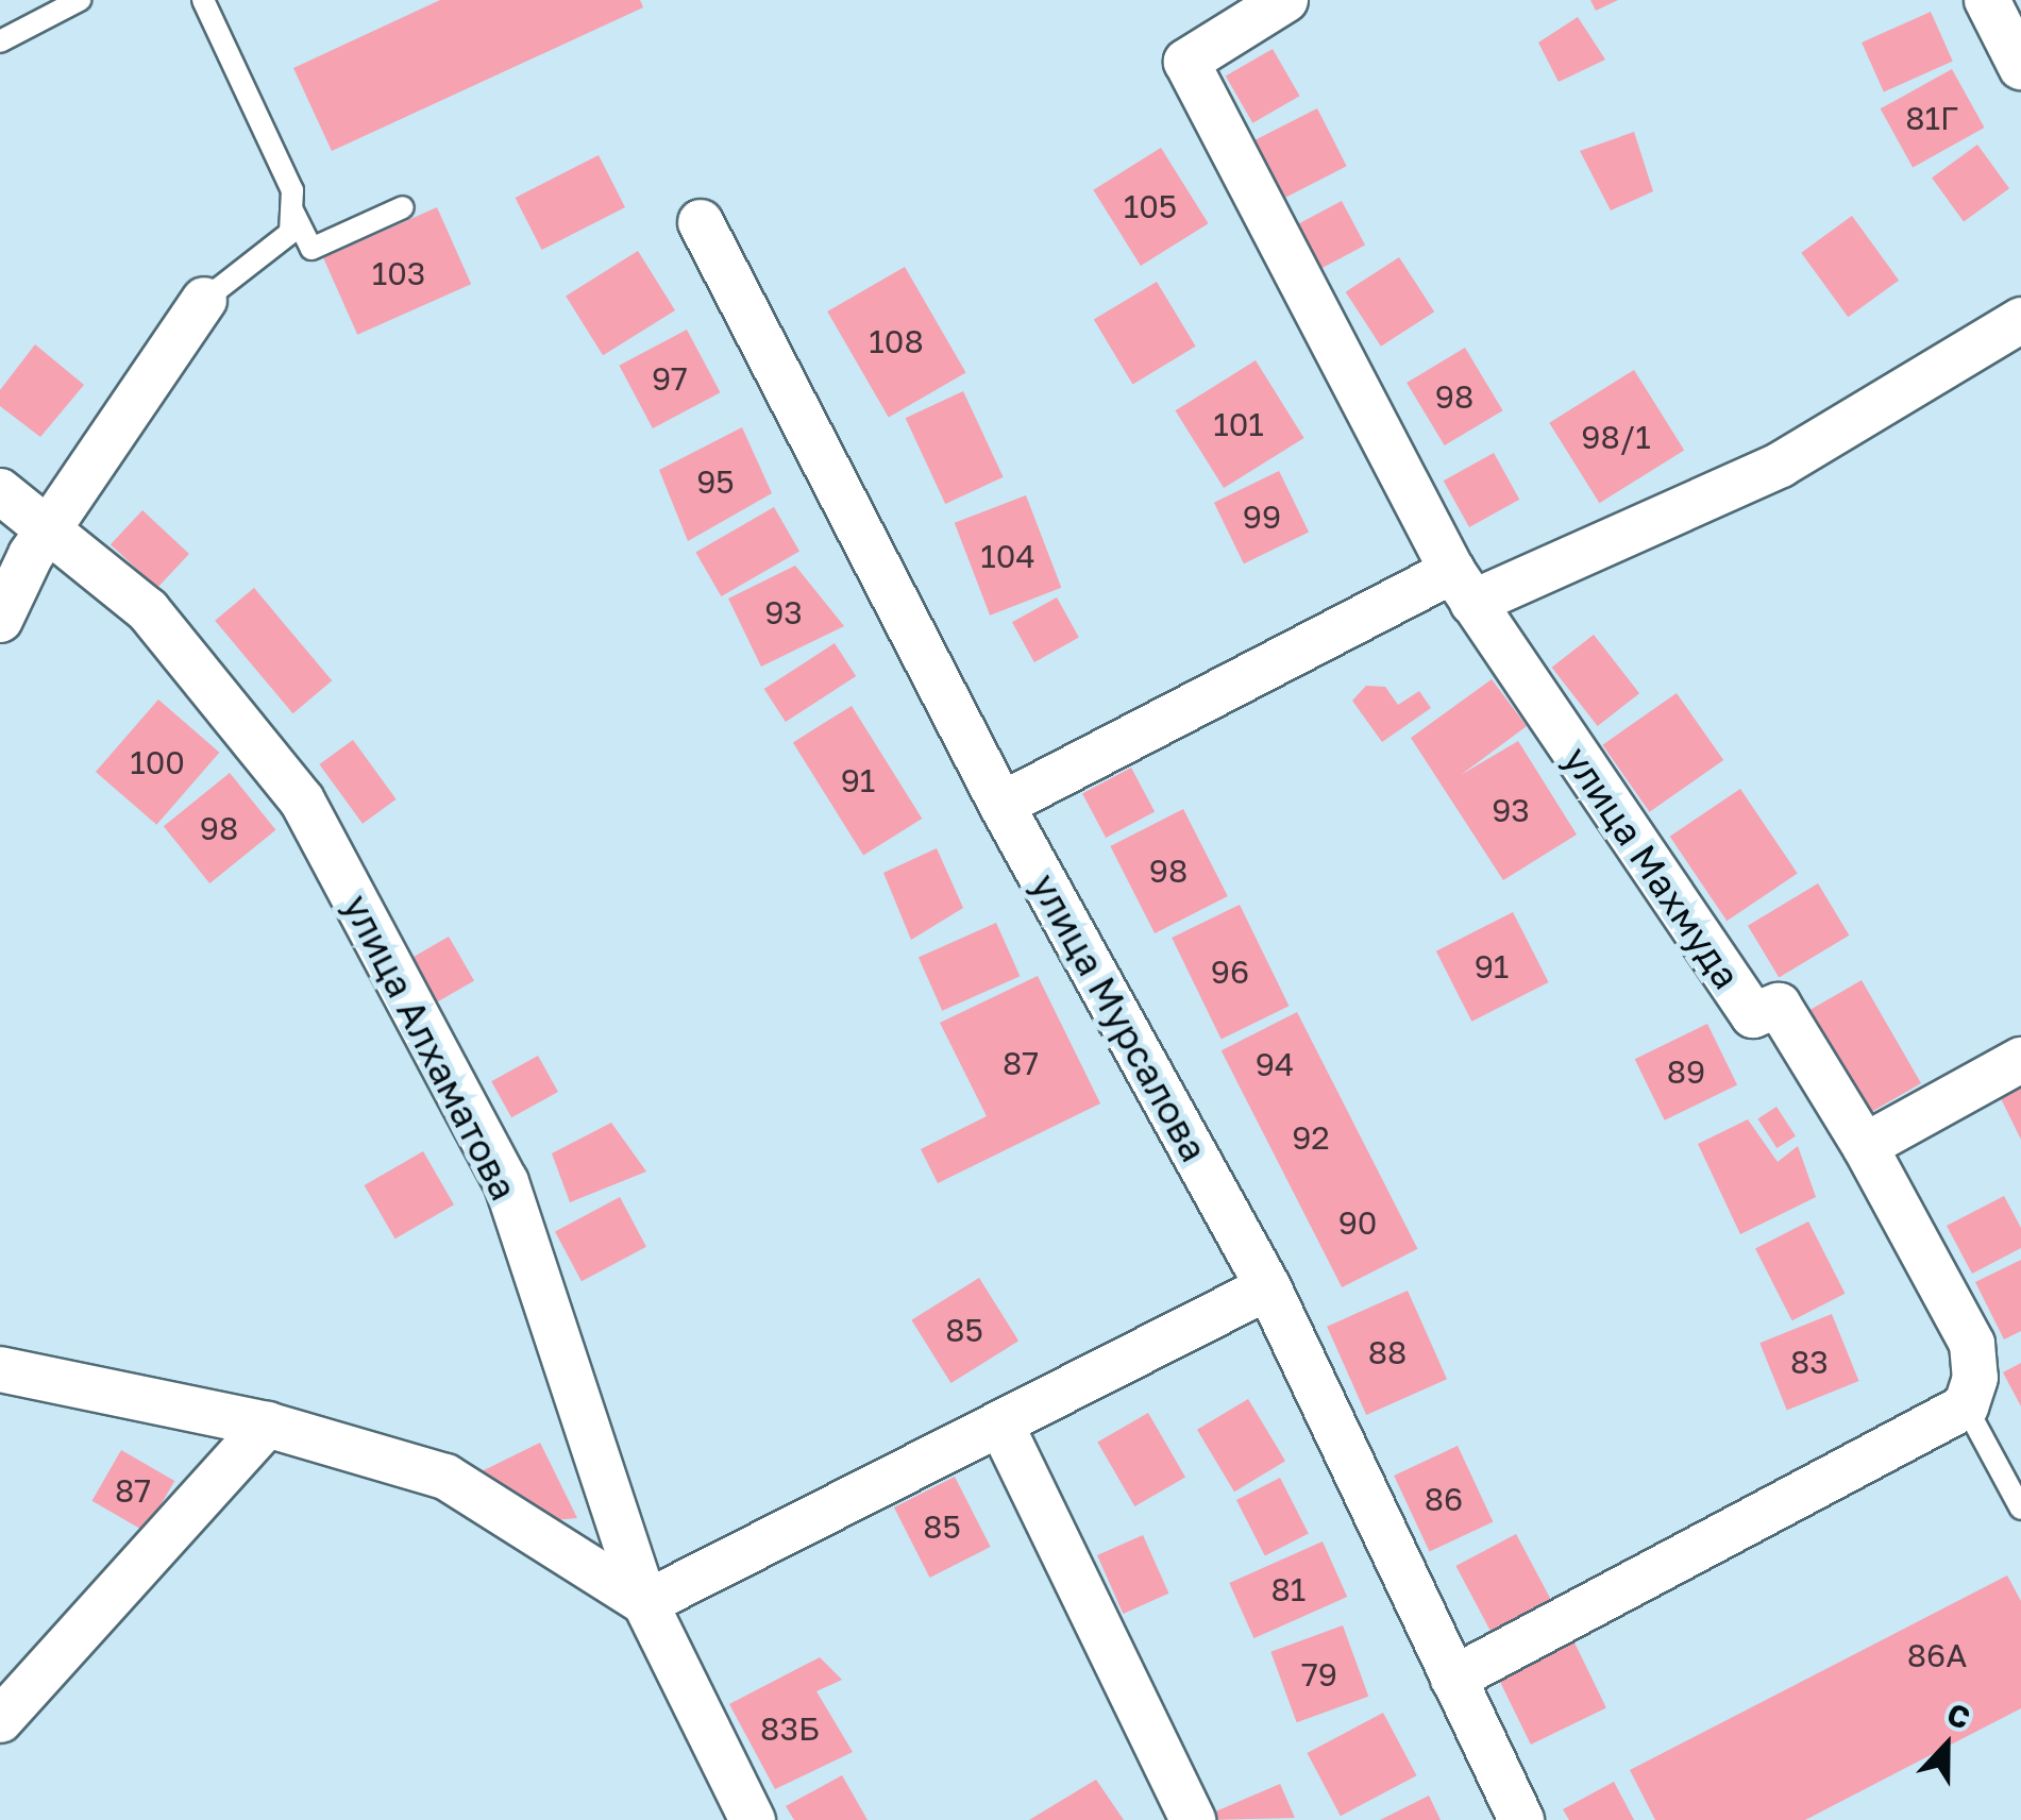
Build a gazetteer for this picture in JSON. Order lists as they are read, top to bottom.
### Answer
{
  "streets": {
    "street": ["улица Махмуда", "улица Мурсалова", "улица Алхаматова"]
  },
  "house_numbers": [
    "81Г",
    "105",
    "103",
    "108",
    "97",
    "98",
    "101",
    "98/1",
    "95",
    "99",
    "104",
    "93",
    "100",
    "91",
    "93",
    "98",
    "98",
    "91",
    "96",
    "87",
    "94",
    "89",
    "92",
    "90",
    "85",
    "88",
    "83",
    "87",
    "86",
    "85",
    "81",
    "86А",
    "79",
    "83Б"
  ],
  "north": "top"
}
